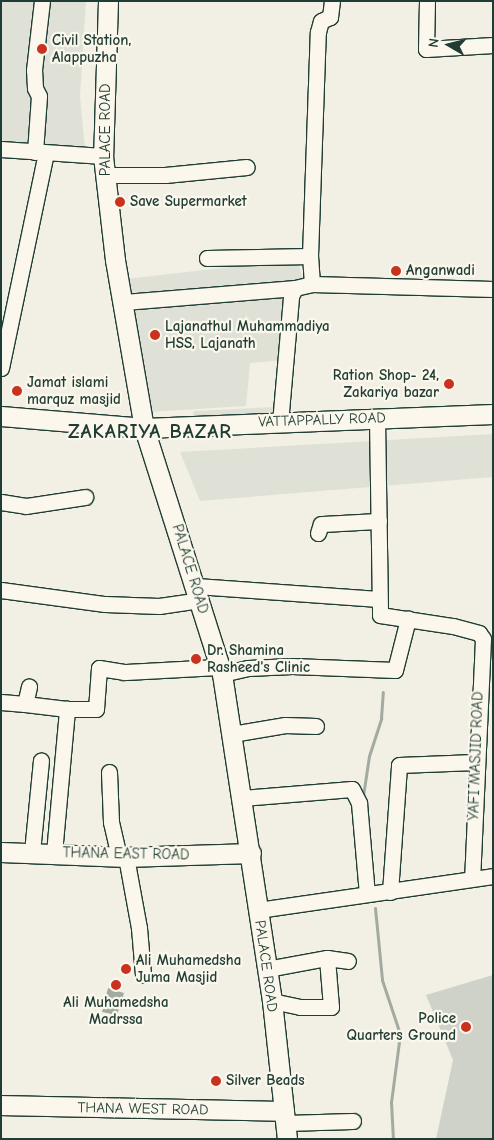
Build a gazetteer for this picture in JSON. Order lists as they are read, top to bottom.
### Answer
{
  "streets": {
    "main road": [
      "PALACE ROAD",
      "VATTAPPALLY ROAD",
      "THANA EAST ROAD",
      "THANA WEST ROAD"
    ],
    "street": ["YAFI MASJID ROAD"]
  },
  "crossings": [
    ["PALACE ROAD", "VATTAPPALLY ROAD"],
    ["PALACE ROAD", "THANA EAST ROAD"],
    ["PALACE ROAD", "THANA WEST ROAD"],
    ["VATTAPPALLY ROAD", "YAFI MASJID ROAD"]
  ],
  "districts": ["ZAKARIYA BAZAR"],
  "places": [
    "Civil Station, Alappuzha",
    "Save Supermarket",
    "Anganwadi",
    "Lajanathul Muhammadiya HSS, Lajanath",
    "Ration Shop- 24, Zakariya bazar",
    "Jamat islami marquz masjid",
    "Dr. Shamina Rasheed's Clinic",
    "Ali Muhamedsha Juma Masjid",
    "Ali Muhamedsha Madrssa",
    "Police Quarters Ground",
    "Silver Beads"
  ],
  "north": "left"
}
